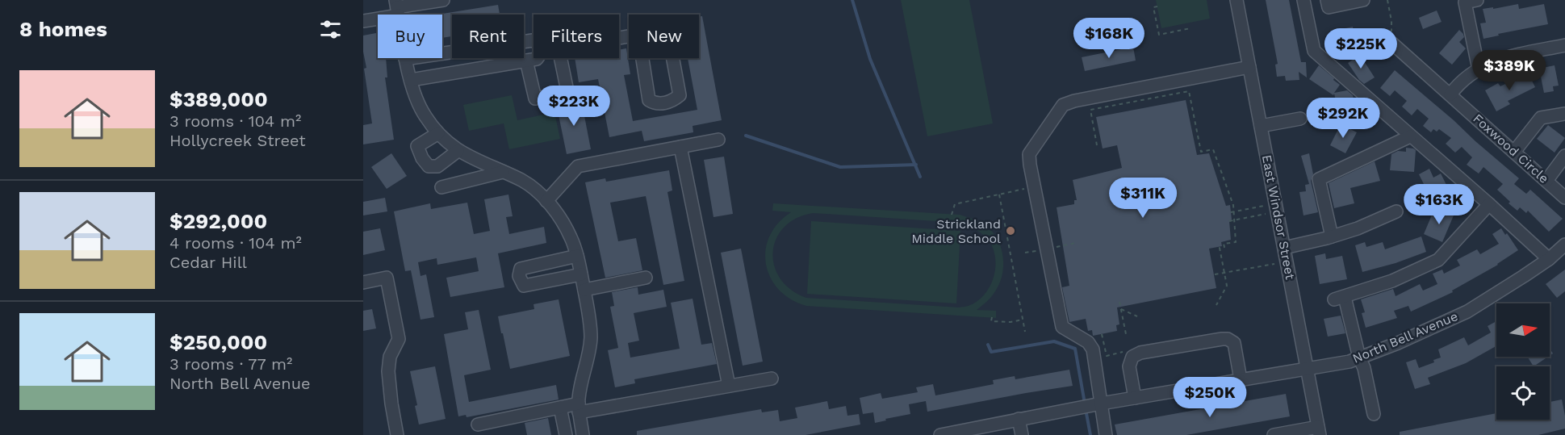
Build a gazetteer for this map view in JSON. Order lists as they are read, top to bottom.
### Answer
{
  "streets": {
    "street": ["Foxwood Circle", "East Windsor Street", "North Bell Avenue"]
  },
  "crossings": [
    ["East Windsor Street", "North Bell Avenue"]
  ],
  "places": ["Strickland Middle School"],
  "north": "right",
  "page": {
    "heading": "8 homes",
    "chip": [
      "Buy",
      "Rent",
      "Filters",
      "New"
    ],
    "price": [
      "$168K",
      "$225K",
      "$389K",
      "$223K",
      "$292K",
      "$311K",
      "$163K",
      "$250K"
    ],
    "list": [
      {
        "name": "$389,000",
        "note": "3 rooms · 104 m² · Hollycreek Street"
      },
      {
        "name": "$292,000",
        "note": "4 rooms · 104 m² · Cedar Hill"
      },
      {
        "name": "$250,000",
        "note": "3 rooms · 77 m² · North Bell Avenue"
      }
    ]
  }
}
